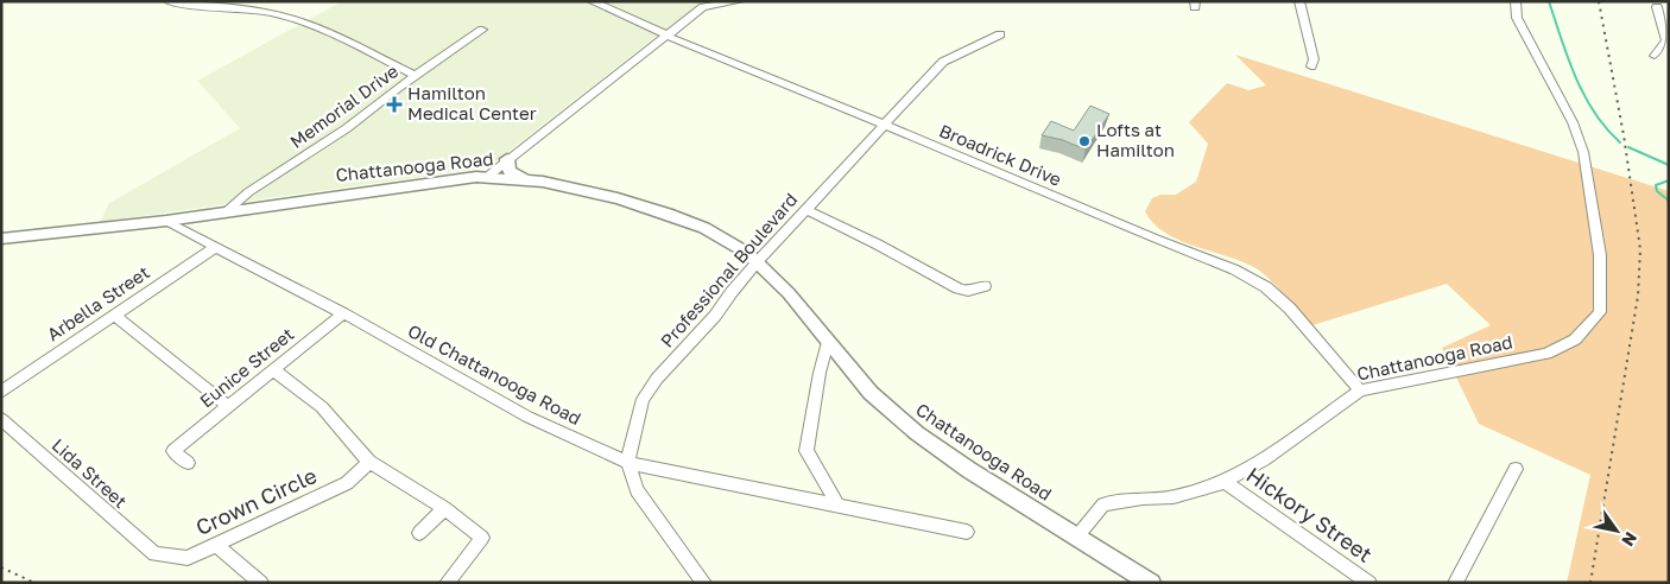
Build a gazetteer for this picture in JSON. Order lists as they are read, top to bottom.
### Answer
{
  "streets": {
    "main road": ["Chattanooga Road"],
    "street": [
      "Memorial Drive",
      "Broadrick Drive",
      "Professional Boulevard",
      "Arbella Street",
      "Eunice Street",
      "Old Chattanooga Road",
      "Lida Street",
      "Crown Circle",
      "Hickory Street"
    ]
  },
  "crossings": [
    ["Memorial Drive", "Chattanooga Road"],
    ["Broadrick Drive", "Chattanooga Road"],
    ["Broadrick Drive", "Professional Boulevard"],
    ["Chattanooga Road", "Professional Boulevard"],
    ["Chattanooga Road", "Old Chattanooga Road"],
    ["Chattanooga Road", "Hickory Street"],
    ["Professional Boulevard", "Old Chattanooga Road"],
    ["Arbella Street", "Old Chattanooga Road"],
    ["Eunice Street", "Old Chattanooga Road"],
    ["Lida Street", "Crown Circle"]
  ],
  "places": {
    "health": ["Hamilton Medical Center"],
    "other": ["Lofts at Hamilton"]
  },
  "north": "bottom right"
}
